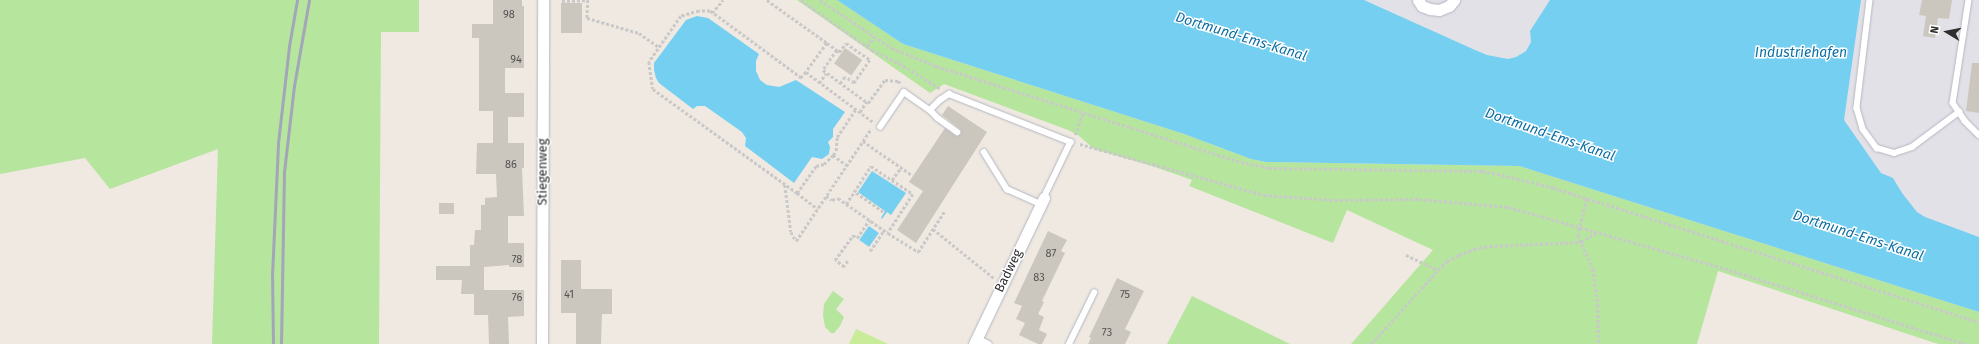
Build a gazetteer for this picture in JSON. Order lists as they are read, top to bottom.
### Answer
{
  "streets": {
    "street": ["Stiegenweg", "Badweg"]
  },
  "water": ["Dortmund-Ems-Kanal", "Industriehafen"],
  "house_numbers": [
    "98",
    "94",
    "86",
    "87",
    "78",
    "83",
    "41",
    "75",
    "76",
    "73"
  ],
  "north": "left"
}
